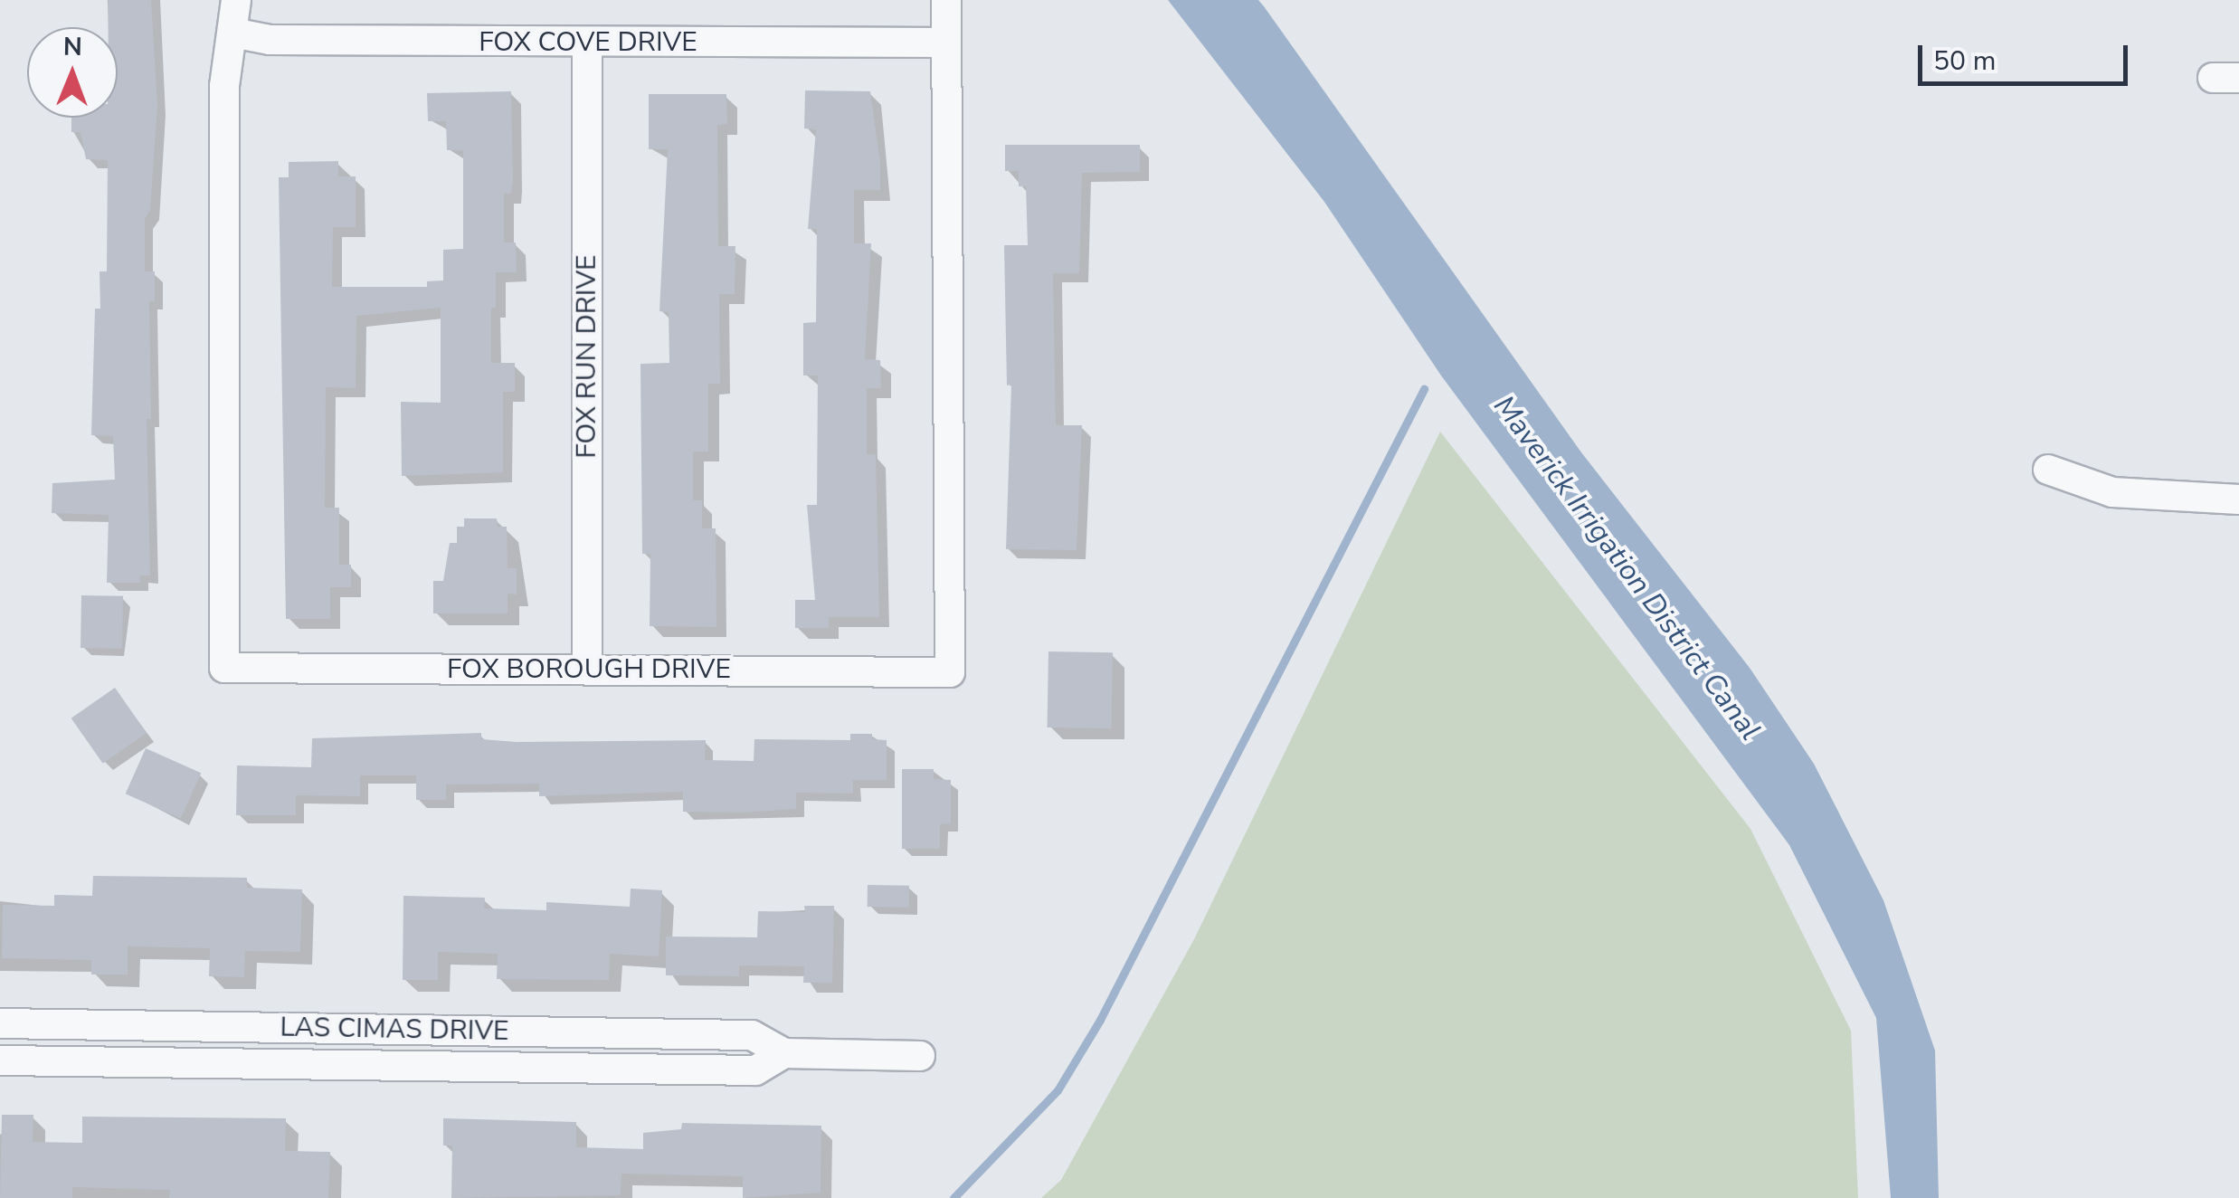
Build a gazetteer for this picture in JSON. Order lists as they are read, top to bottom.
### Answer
{
  "streets": {
    "street": [
      "FOX COVE DRIVE",
      "FOX RUN DRIVE",
      "FOX BOROUGH DRIVE",
      "LAS CIMAS DRIVE"
    ]
  },
  "crossings": [
    ["FOX COVE DRIVE", "FOX RUN DRIVE"],
    ["FOX COVE DRIVE", "FOX BOROUGH DRIVE"],
    ["FOX RUN DRIVE", "FOX BOROUGH DRIVE"]
  ],
  "water": ["Maverick Irrigation District Canal"],
  "scale_bar": "50 m",
  "north": "top"
}
